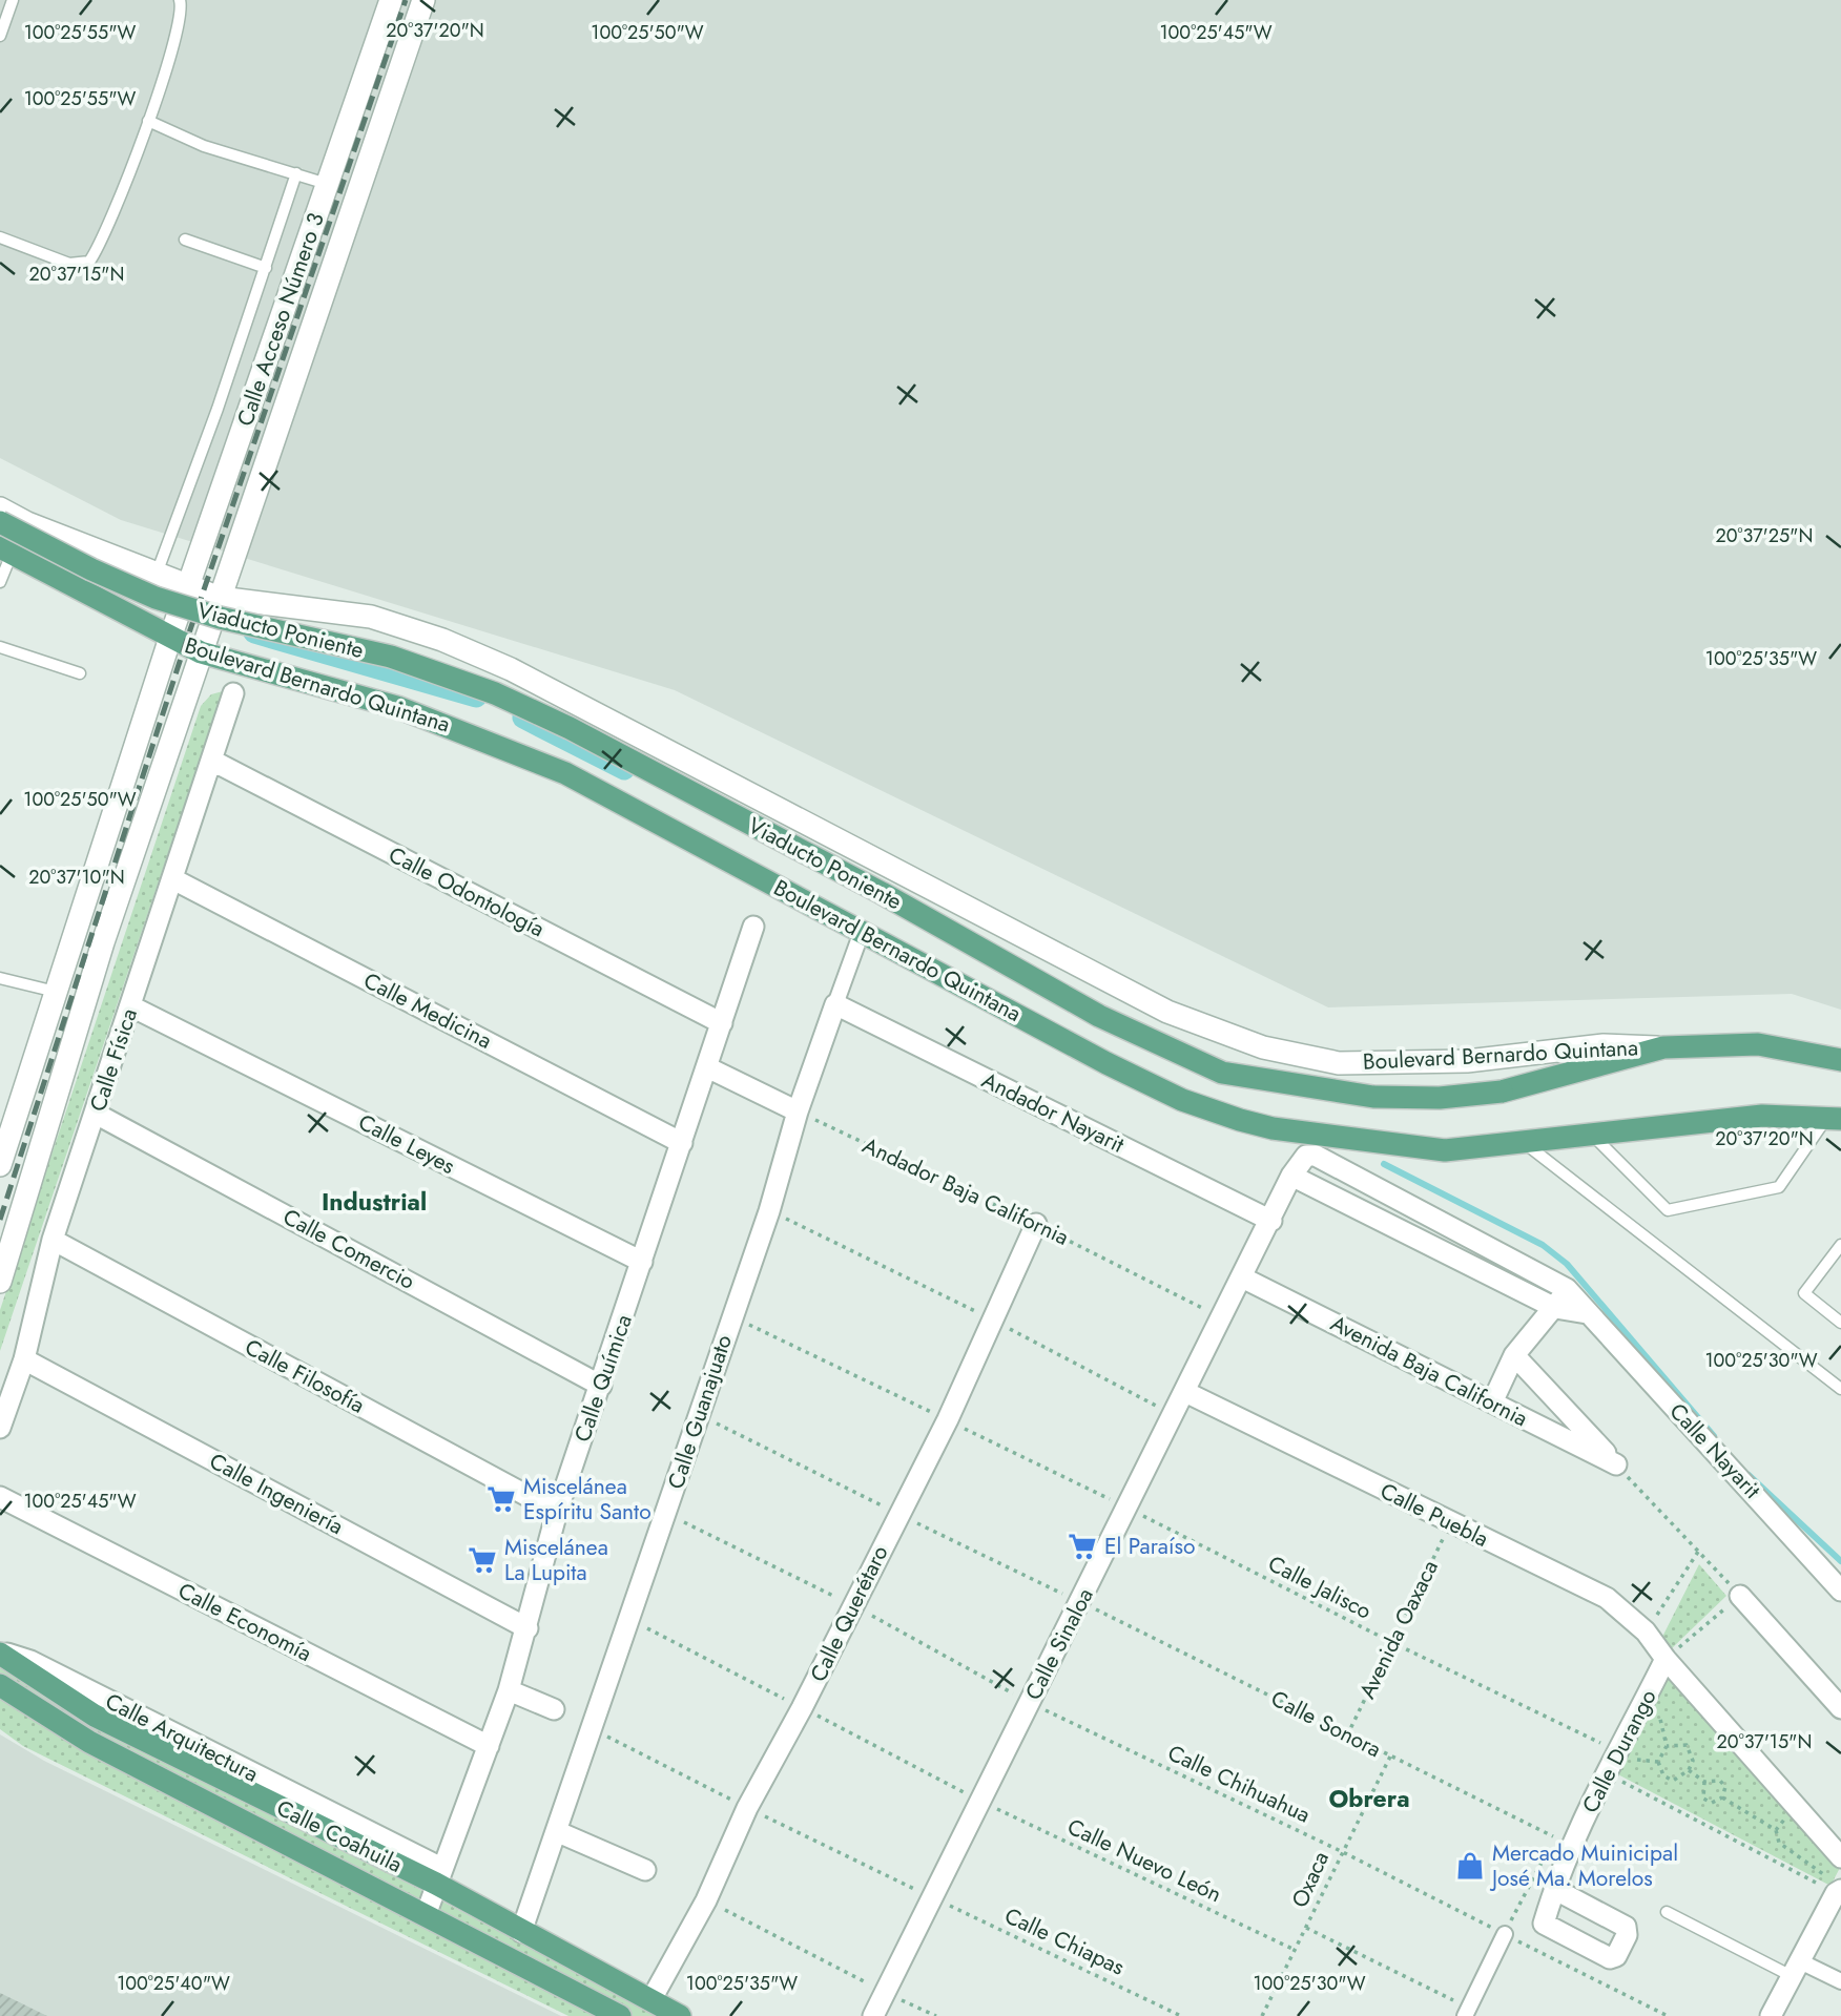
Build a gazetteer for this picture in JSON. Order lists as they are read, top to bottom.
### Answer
{
  "streets": {
    "main road": ["Viaducto Poniente", "Boulevard Bernardo Quintana", "Calle Coahuila"],
    "street": [
      "Calle Acceso Número 3",
      "Calle Odontología",
      "Calle Medicina",
      "Calle Física",
      "Andador Nayarit",
      "Calle Leyes",
      "Calle Comercio",
      "Avenida Baja California",
      "Calle Filosofía",
      "Calle Química",
      "Calle Guanajuato",
      "Calle Nayarit",
      "Calle Ingeniería",
      "Calle Puebla",
      "Calle Querétaro",
      "Calle Economía",
      "Calle Sinaloa",
      "Calle Durango"
    ],
    "path": [
      "Andador Baja California",
      "Calle Jalisco",
      "Avenida Oaxaca",
      "Calle Sonora",
      "Calle Chihuahua",
      "Calle Nuevo León",
      "Oxaca",
      "Calle Chiapas"
    ]
  },
  "crossings": [
    ["Calle Acceso Número 3", "Boulevard Bernardo Quintana"],
    ["Calle Acceso Número 3", "Calle Física"],
    ["Viaducto Poniente", "Boulevard Bernardo Quintana"],
    ["Boulevard Bernardo Quintana", "Calle Física"],
    ["Boulevard Bernardo Quintana", "Calle Guanajuato"],
    ["Calle Odontología", "Calle Física"],
    ["Calle Odontología", "Calle Química"],
    ["Calle Medicina", "Calle Física"],
    ["Calle Medicina", "Calle Química"],
    ["Calle Física", "Calle Leyes"],
    ["Calle Física", "Calle Comercio"],
    ["Calle Física", "Calle Filosofía"],
    ["Calle Física", "Calle Ingeniería"],
    ["Andador Nayarit", "Calle Guanajuato"],
    ["Andador Nayarit", "Calle Sinaloa"],
    ["Calle Leyes", "Calle Química"],
    ["Andador Baja California", "Calle Guanajuato"],
    ["Andador Baja California", "Calle Querétaro"],
    ["Andador Baja California", "Calle Sinaloa"],
    ["Calle Comercio", "Calle Química"],
    ["Avenida Baja California", "Calle Sinaloa"],
    ["Calle Filosofía", "Calle Química"],
    ["Calle Química", "Calle Ingeniería"],
    ["Calle Química", "Calle Economía"],
    ["Calle Química", "Calle Coahuila"],
    ["Calle Guanajuato", "Calle Coahuila"],
    ["Calle Nayarit", "Calle Sinaloa"],
    ["Calle Puebla", "Avenida Oaxaca"],
    ["Calle Puebla", "Calle Sinaloa"],
    ["Calle Puebla", "Calle Durango"],
    ["Calle Jalisco", "Avenida Oaxaca"],
    ["Calle Jalisco", "Calle Sinaloa"],
    ["Calle Jalisco", "Calle Durango"],
    ["Calle Querétaro", "Calle Coahuila"],
    ["Avenida Oaxaca", "Calle Sonora"],
    ["Calle Sinaloa", "Calle Sonora"],
    ["Calle Sinaloa", "Calle Chihuahua"],
    ["Calle Sinaloa", "Calle Nuevo León"],
    ["Calle Sinaloa", "Calle Chiapas"],
    ["Calle Sonora", "Calle Durango"],
    ["Calle Sonora", "Oxaca"],
    ["Calle Chihuahua", "Oxaca"],
    ["Calle Nuevo León", "Oxaca"]
  ],
  "districts": ["Industrial", "Obrera"],
  "places": {
    "supermarket": ["Miscelánea Espíritu Santo", "El Paraíso", "Miscelánea La Lupita"],
    "shop": ["Mercado Muinicipal José Ma. Morelos"]
  },
  "coordinates": [
    "20°37'20\"N",
    "100°25'50\"W",
    "100°25'45\"W",
    "100°25'55\"W",
    "20°37'15\"N",
    "20°37'25\"N",
    "100°25'35\"W",
    "20°37'10\"N",
    "100°25'30\"W",
    "100°25'40\"W"
  ]
}
